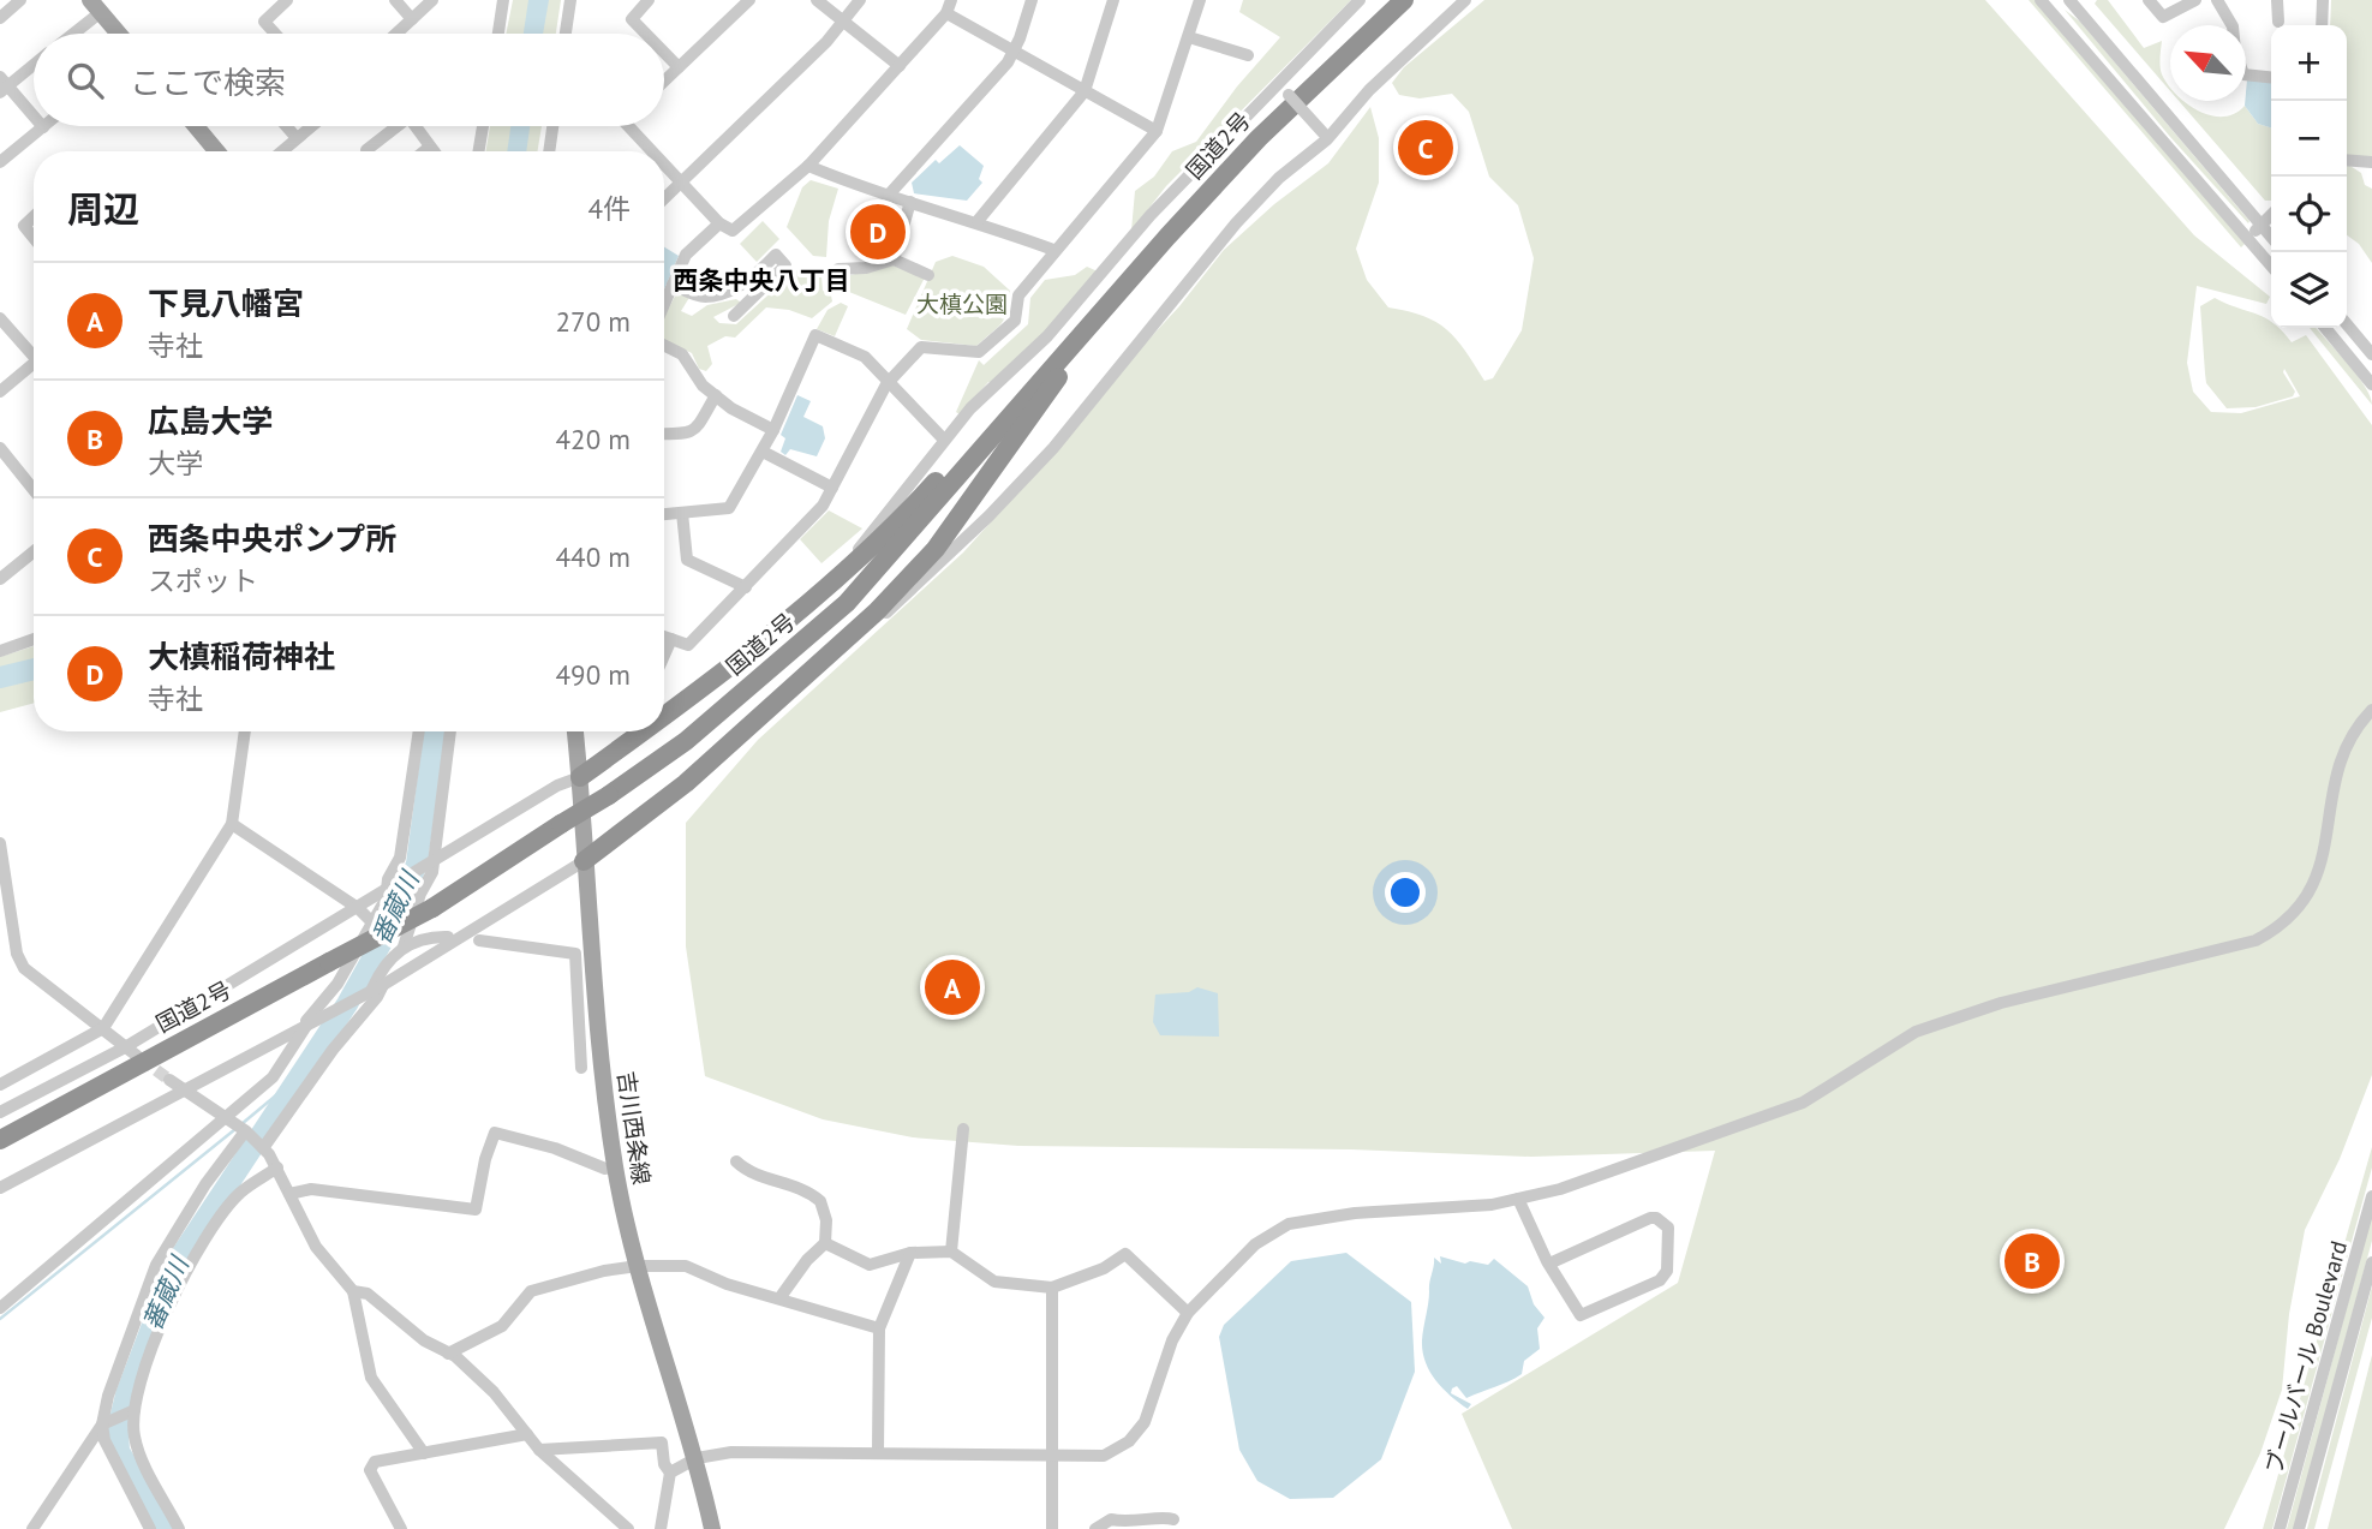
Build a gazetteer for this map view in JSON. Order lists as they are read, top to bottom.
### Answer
{
  "streets": {
    "highway": ["国道2号"],
    "main road": ["吉川西条線"],
    "street": ["ブールバール Boulevard"]
  },
  "districts": ["西条中央八丁目"],
  "water": ["番蔵川", "蕃蔵川"],
  "parks": ["大槙公園"],
  "north": "top left",
  "page": {
    "map_buttons": ["+", "−"],
    "search": "ここで検索",
    "pins": [
      "C",
      "D",
      "A",
      "B"
    ],
    "heading": ["周辺", "4件"],
    "list": [
      {
        "mark": "A",
        "name": "下見八幡宮",
        "note": "寺社",
        "value": "270 m"
      },
      {
        "mark": "B",
        "name": "広島大学",
        "note": "大学",
        "value": "420 m"
      },
      {
        "mark": "C",
        "name": "西条中央ポンプ所",
        "note": "スポット",
        "value": "440 m"
      },
      {
        "mark": "D",
        "name": "大槙稲荷神社",
        "note": "寺社",
        "value": "490 m"
      }
    ]
  }
}
